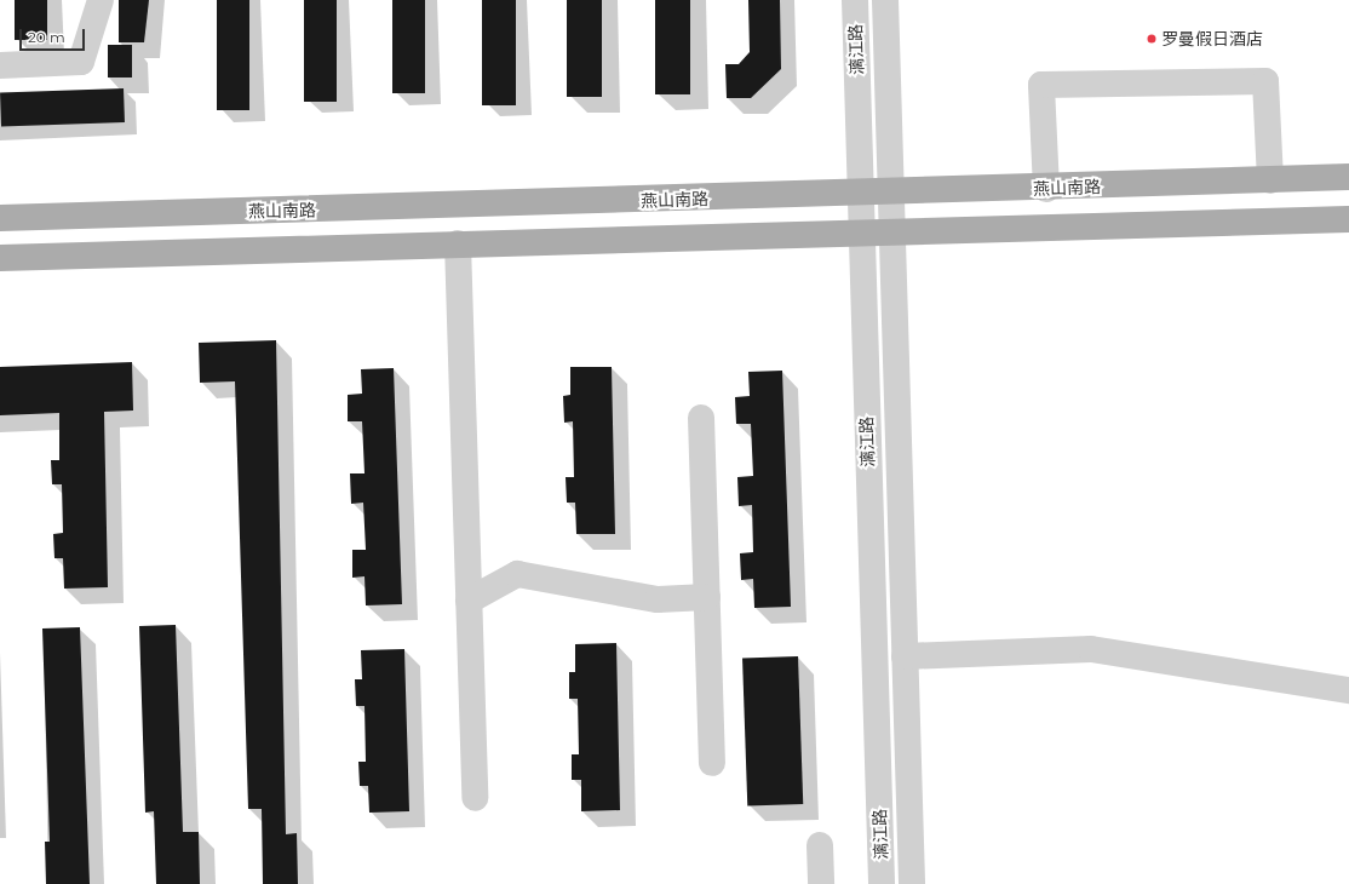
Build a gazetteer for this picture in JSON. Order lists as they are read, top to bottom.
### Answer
{
  "streets": {
    "main road": ["燕山南路"],
    "street": ["漓江路"]
  },
  "crossings": [
    ["漓江路", "燕山南路"]
  ],
  "places": ["罗曼假日酒店"],
  "scale_bar": "20 m"
}
